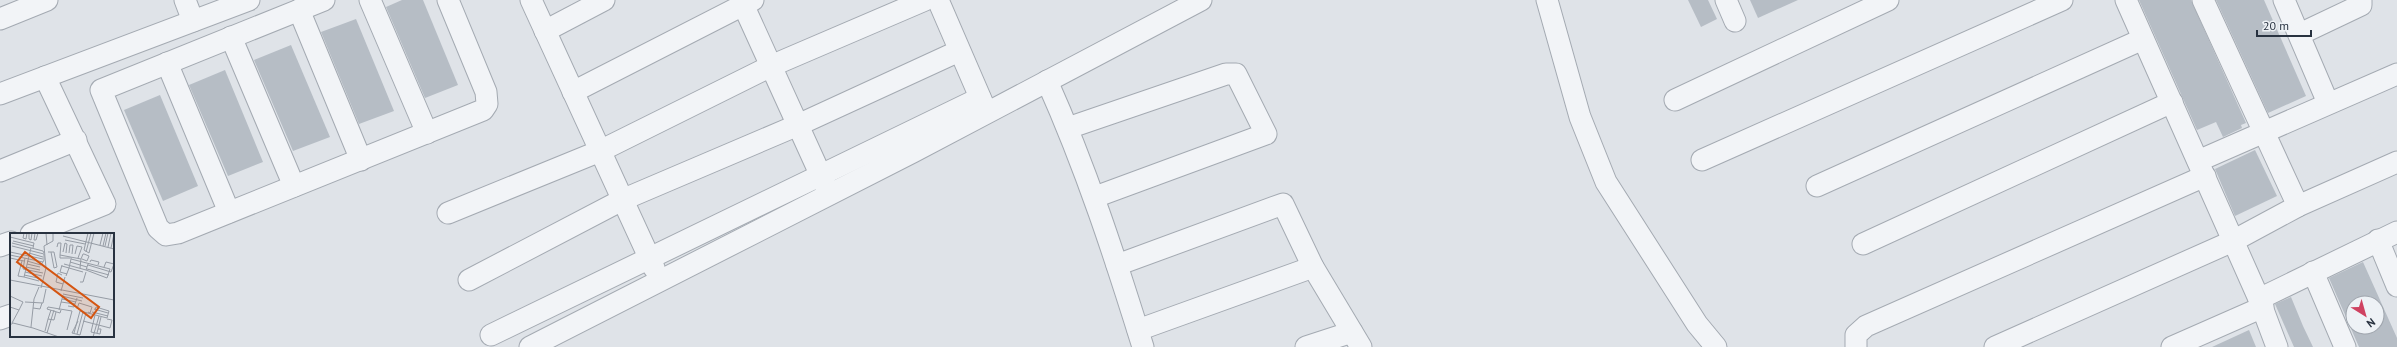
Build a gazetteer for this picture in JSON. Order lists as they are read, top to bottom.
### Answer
{
  "scale_bar": "20 m",
  "north": "bottom right"
}
